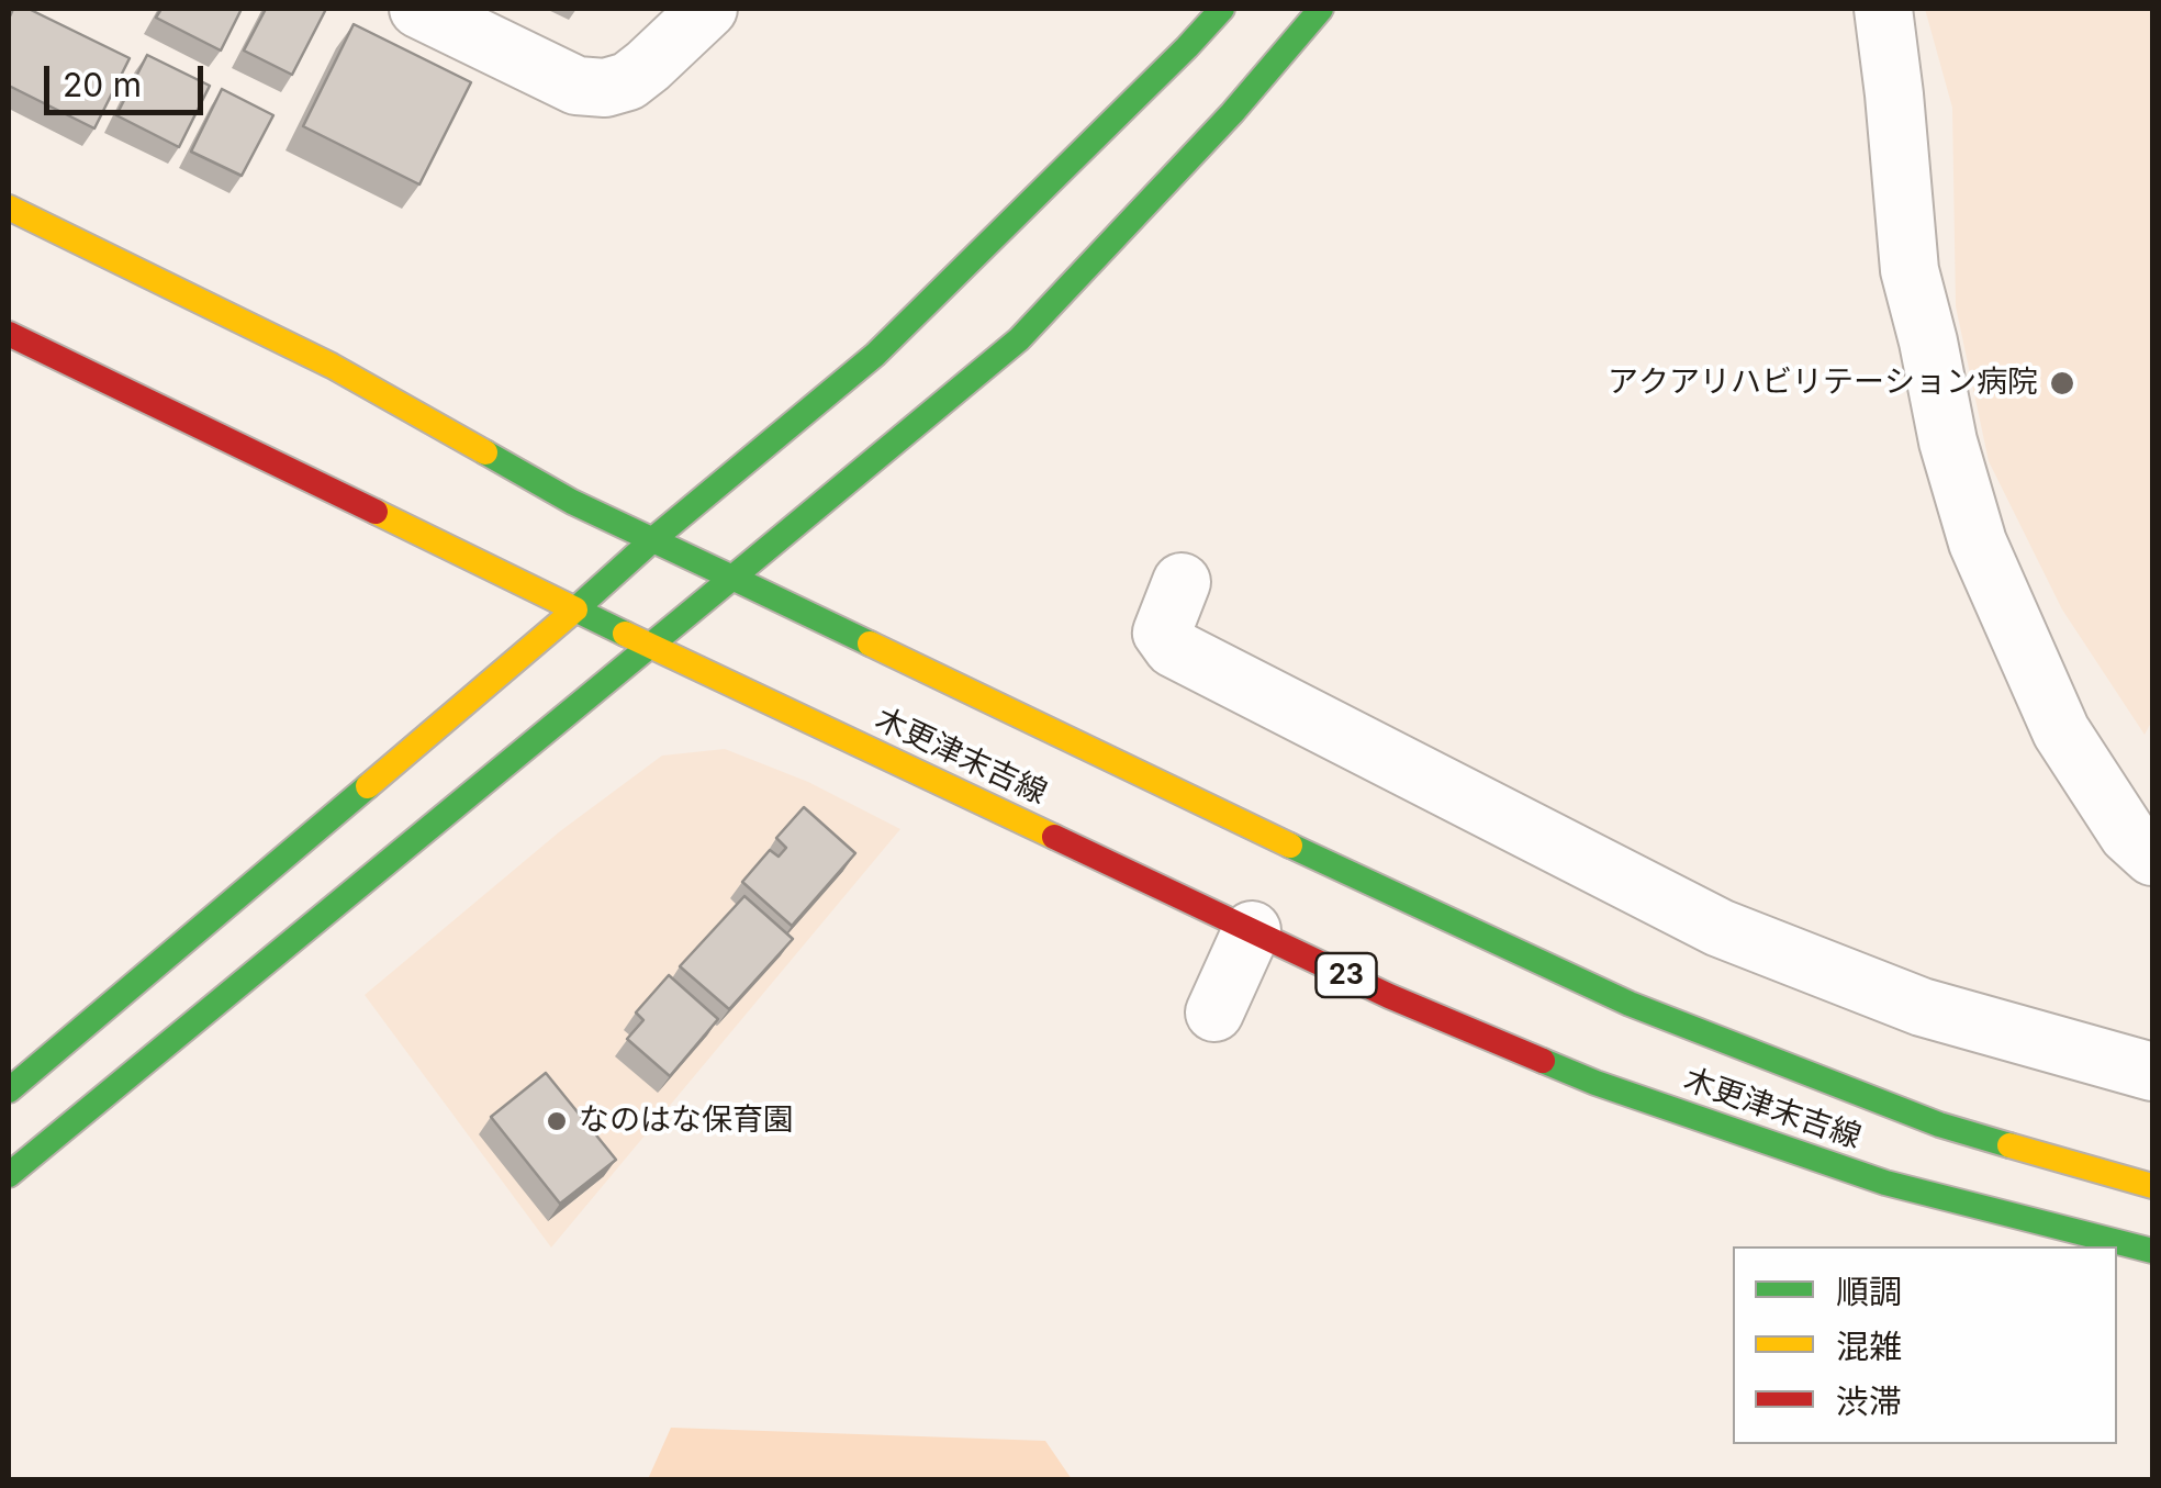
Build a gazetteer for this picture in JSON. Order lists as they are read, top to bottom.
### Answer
{
  "streets": {
    "main road": ["木更津末吉線", "23"]
  },
  "places": ["アクアリハビリテーション病院", "なのはな保育園"],
  "legend": ["順調", "混雑", "渋滞"],
  "scale_bar": "20 m"
}
